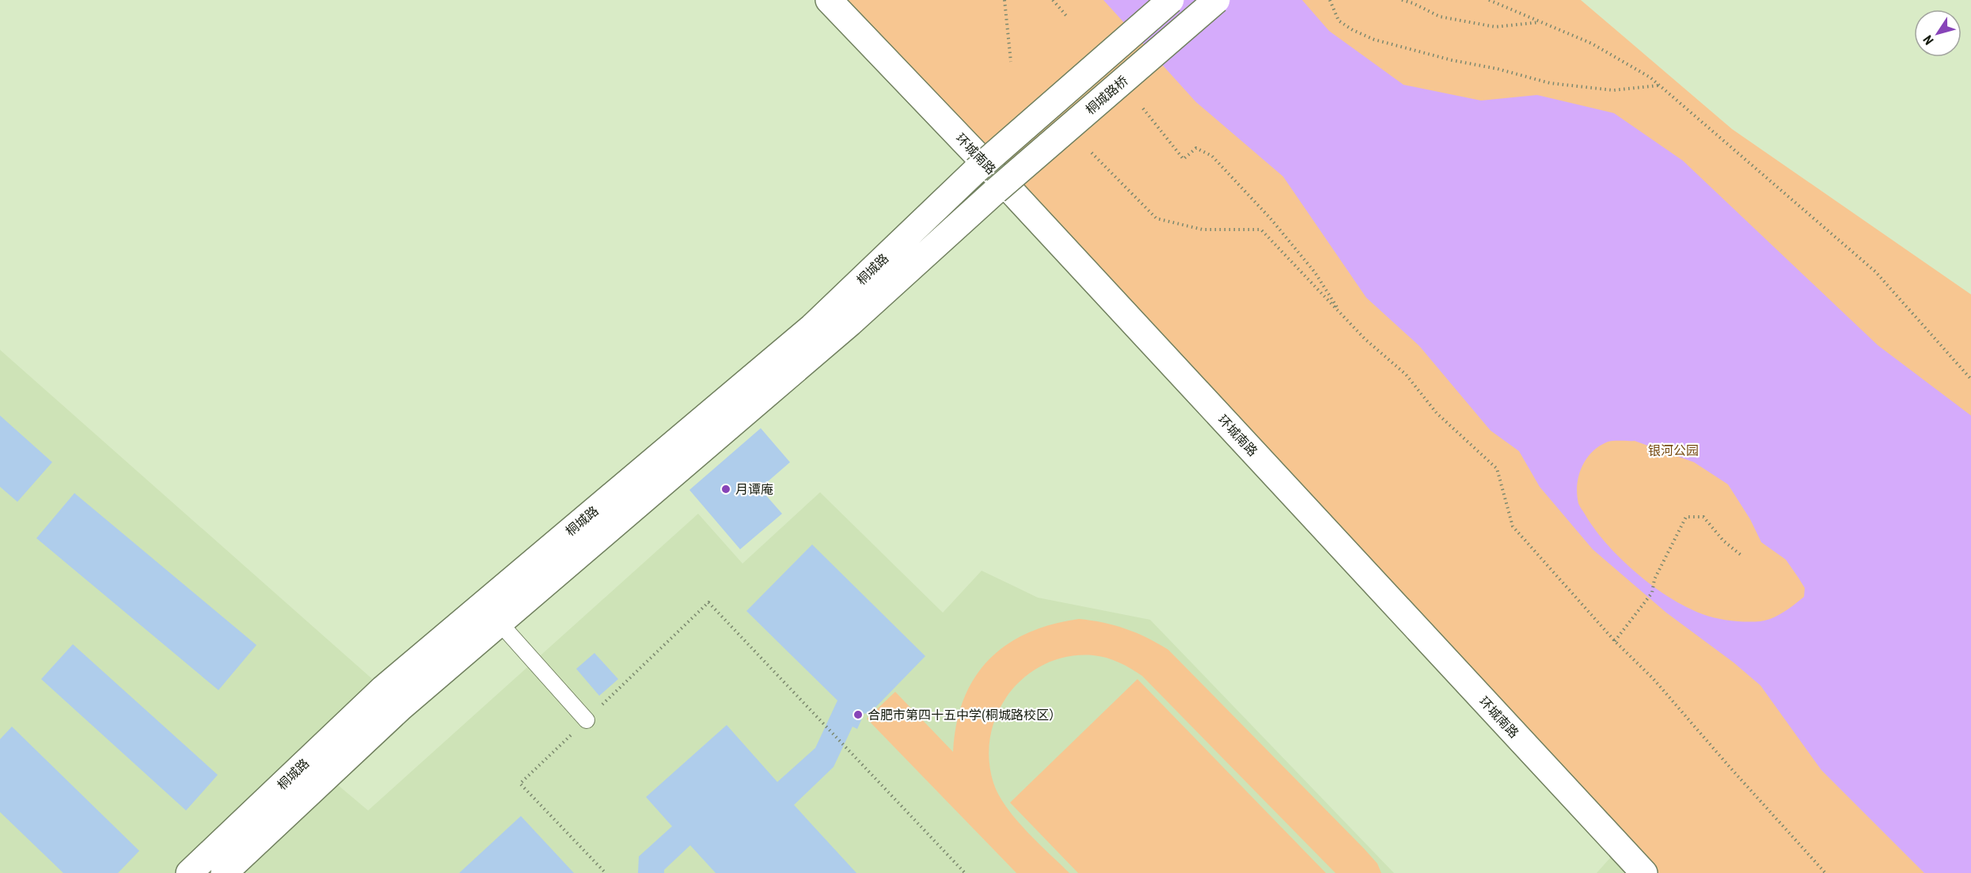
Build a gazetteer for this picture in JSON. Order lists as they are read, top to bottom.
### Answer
{
  "streets": {
    "street": ["桐城路桥", "环城南路", "桐城路"]
  },
  "crossings": [
    ["桐城路桥", "桐城路"]
  ],
  "parks": ["银河公园"],
  "places": ["月谭庵", "合肥市第四十五中学(桐城路校区）"],
  "north": "bottom left"
}
